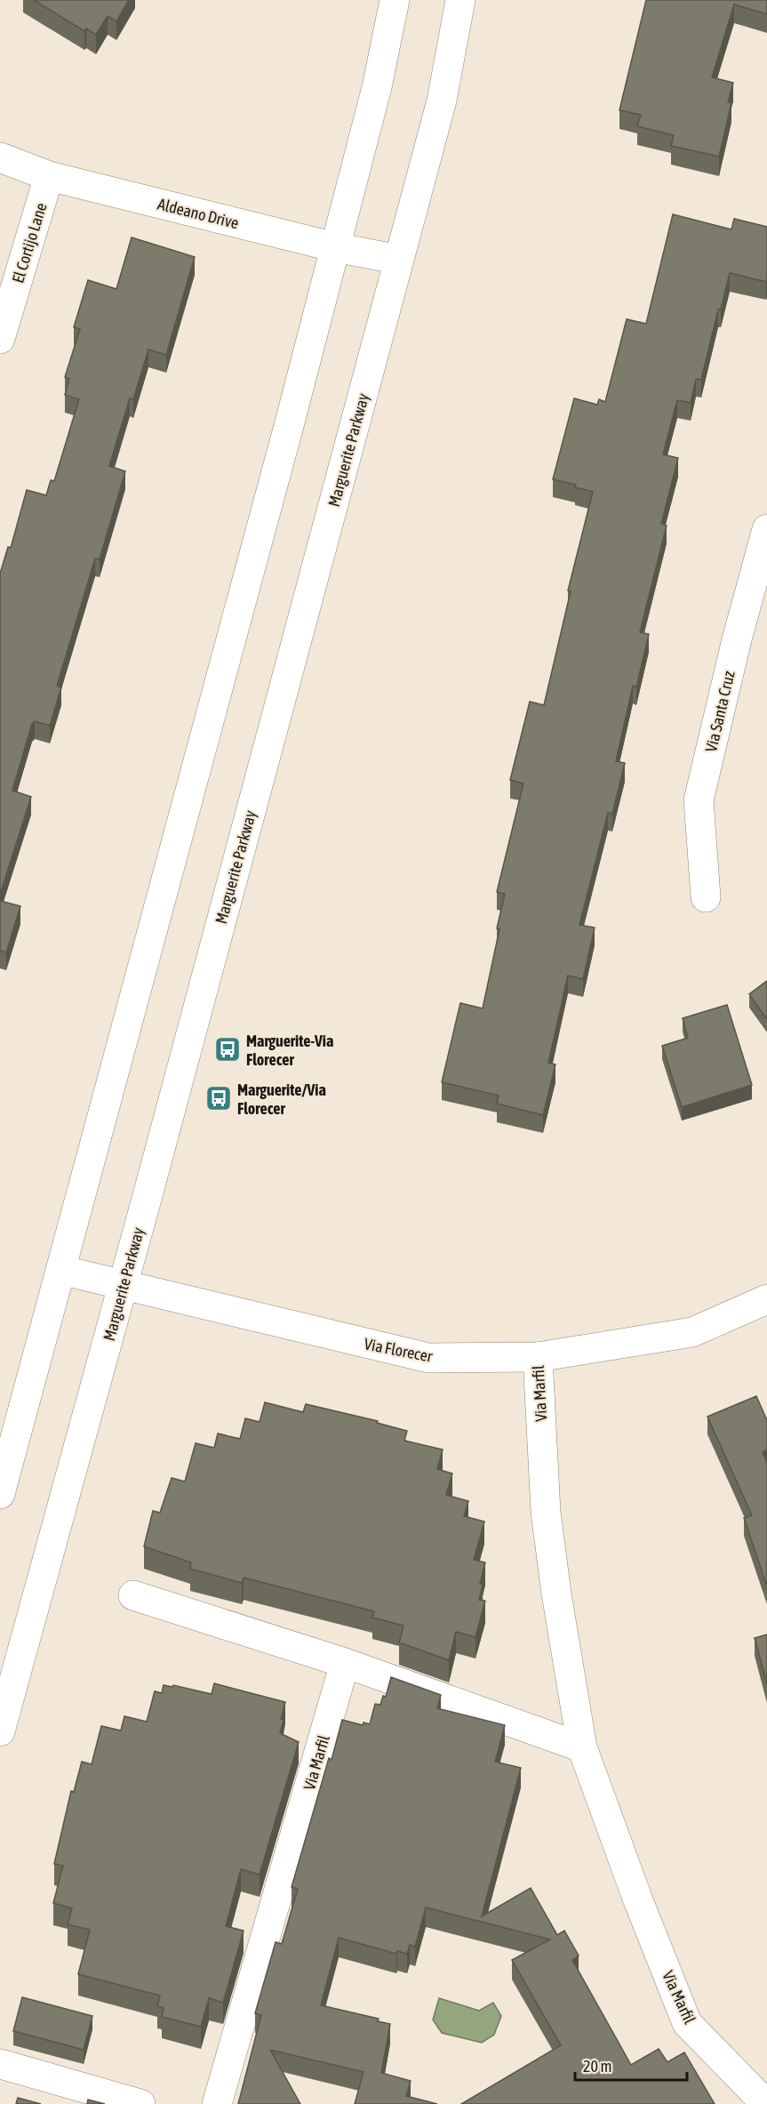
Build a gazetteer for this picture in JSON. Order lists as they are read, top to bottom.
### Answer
{
  "streets": {
    "street": [
      "Aldeano Drive",
      "El Cortijo Lane",
      "Marguerite Parkway",
      "Via Santa Cruz",
      "Via Florecer",
      "Via Marfil"
    ]
  },
  "crossings": [
    ["Aldeano Drive", "El Cortijo Lane"],
    ["Aldeano Drive", "Marguerite Parkway"],
    ["Marguerite Parkway", "Via Florecer"],
    ["Via Florecer", "Via Marfil"]
  ],
  "places": {
    "bus stop": ["Marguerite-Via Florecer", "Marguerite/Via Florecer"]
  },
  "scale_bar": "20 m"
}
